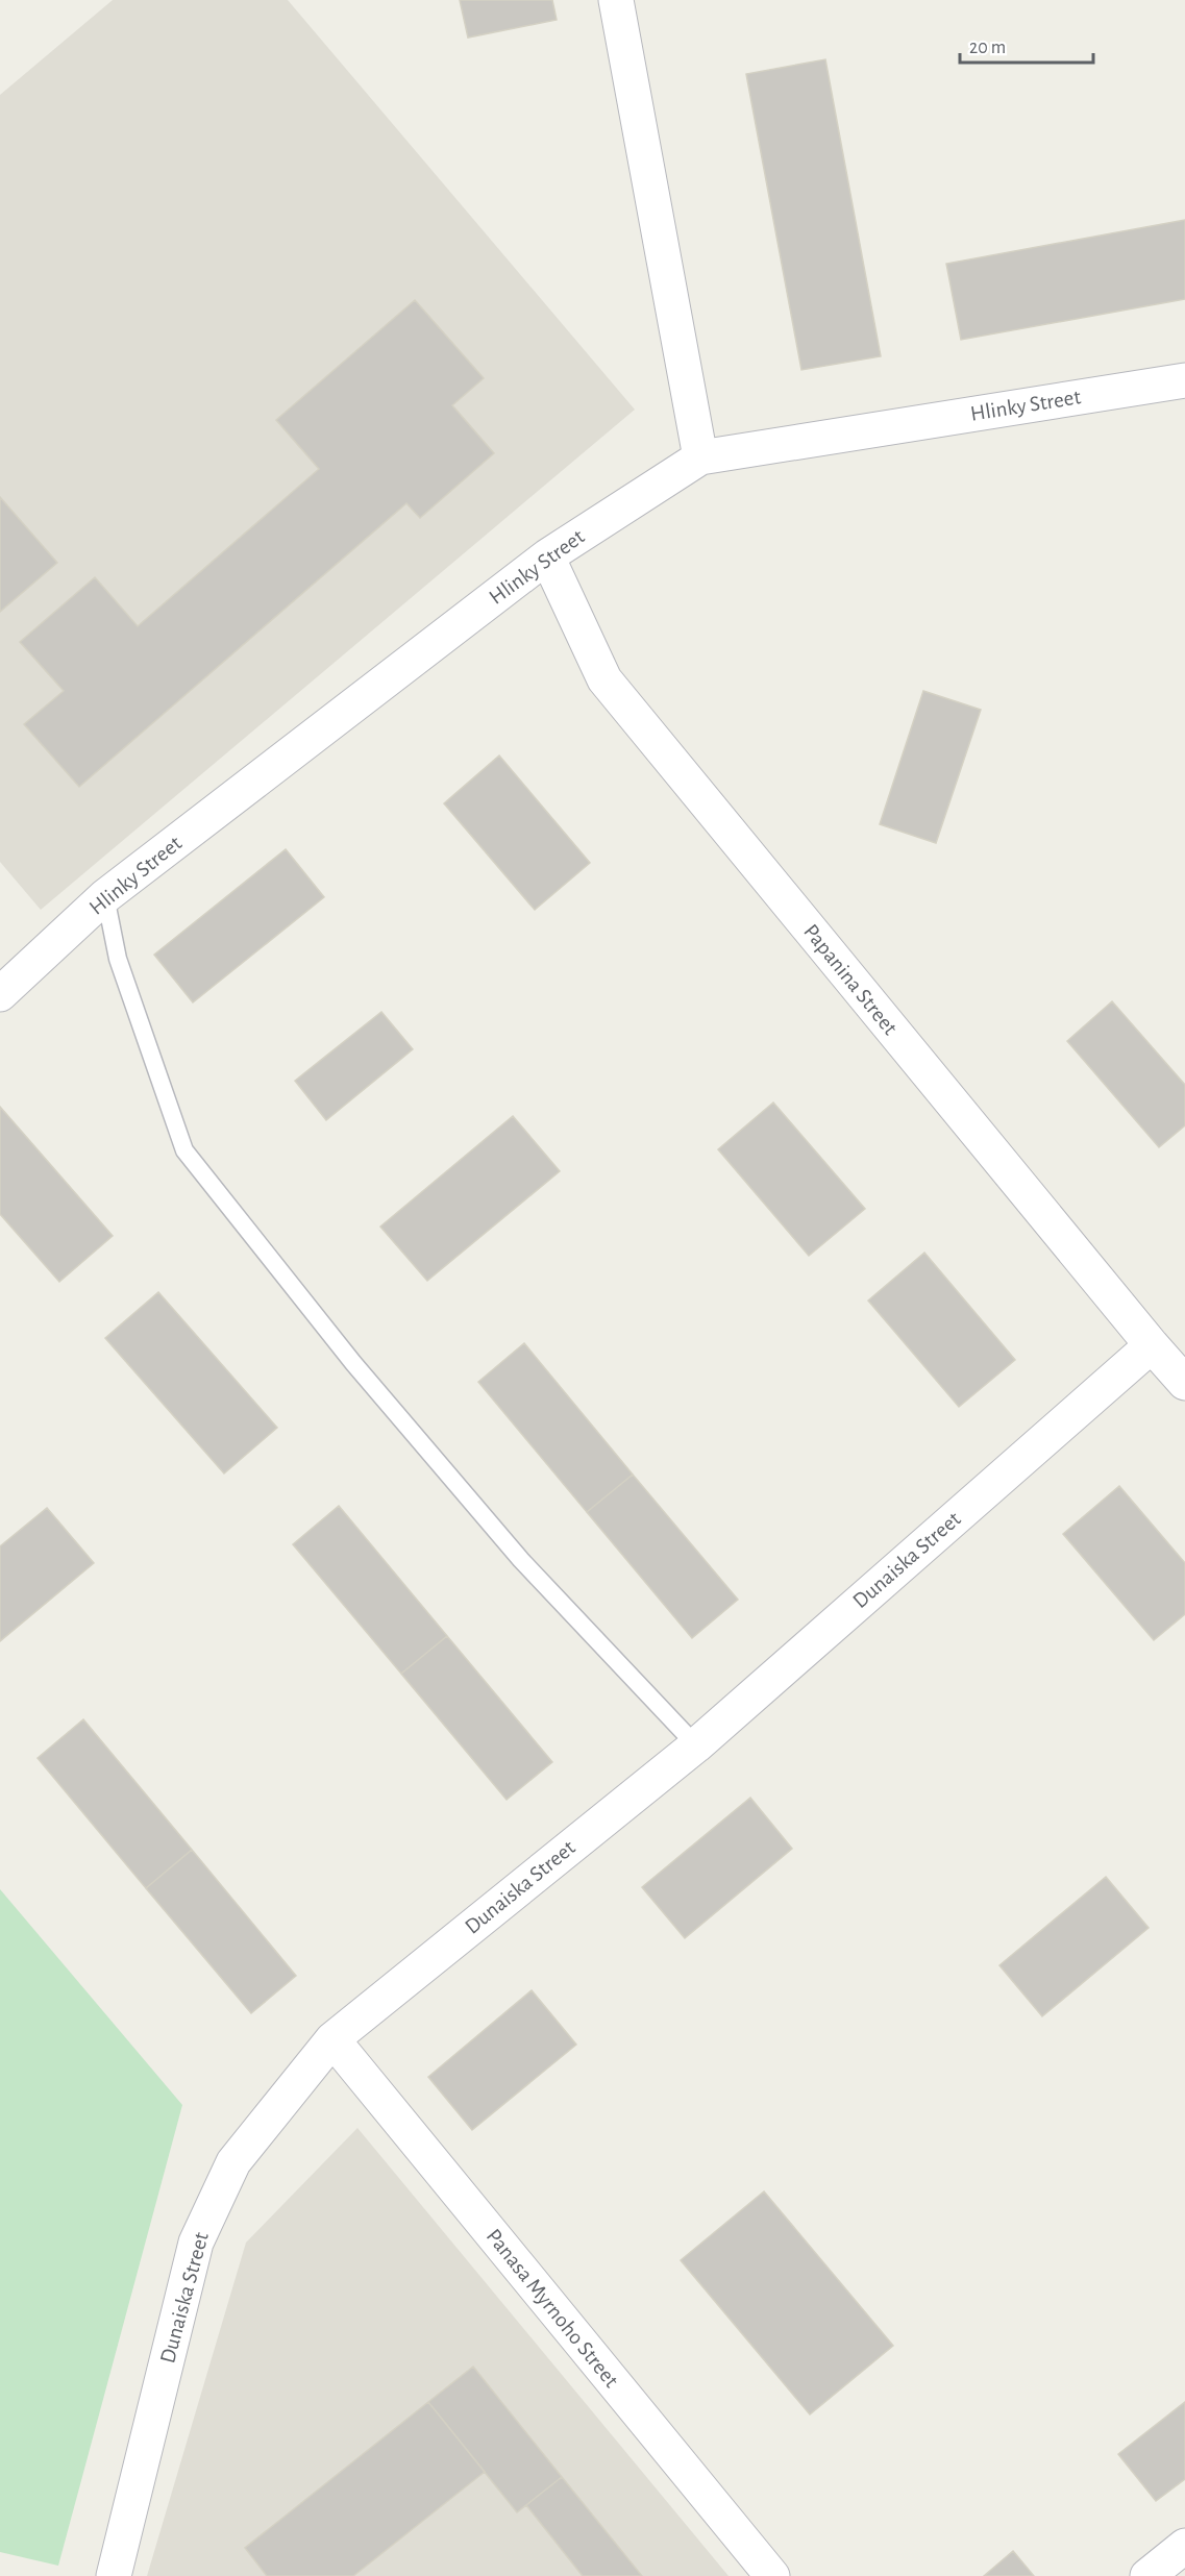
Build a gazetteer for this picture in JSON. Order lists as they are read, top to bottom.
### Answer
{
  "streets": {
    "street": [
      "Hlinky Street",
      "Papanina Street",
      "Dunaiska Street",
      "Panasa Myrnoho Street"
    ]
  },
  "crossings": [
    ["Hlinky Street", "Papanina Street"],
    ["Papanina Street", "Dunaiska Street"],
    ["Dunaiska Street", "Panasa Myrnoho Street"]
  ],
  "scale_bar": "20 m"
}
